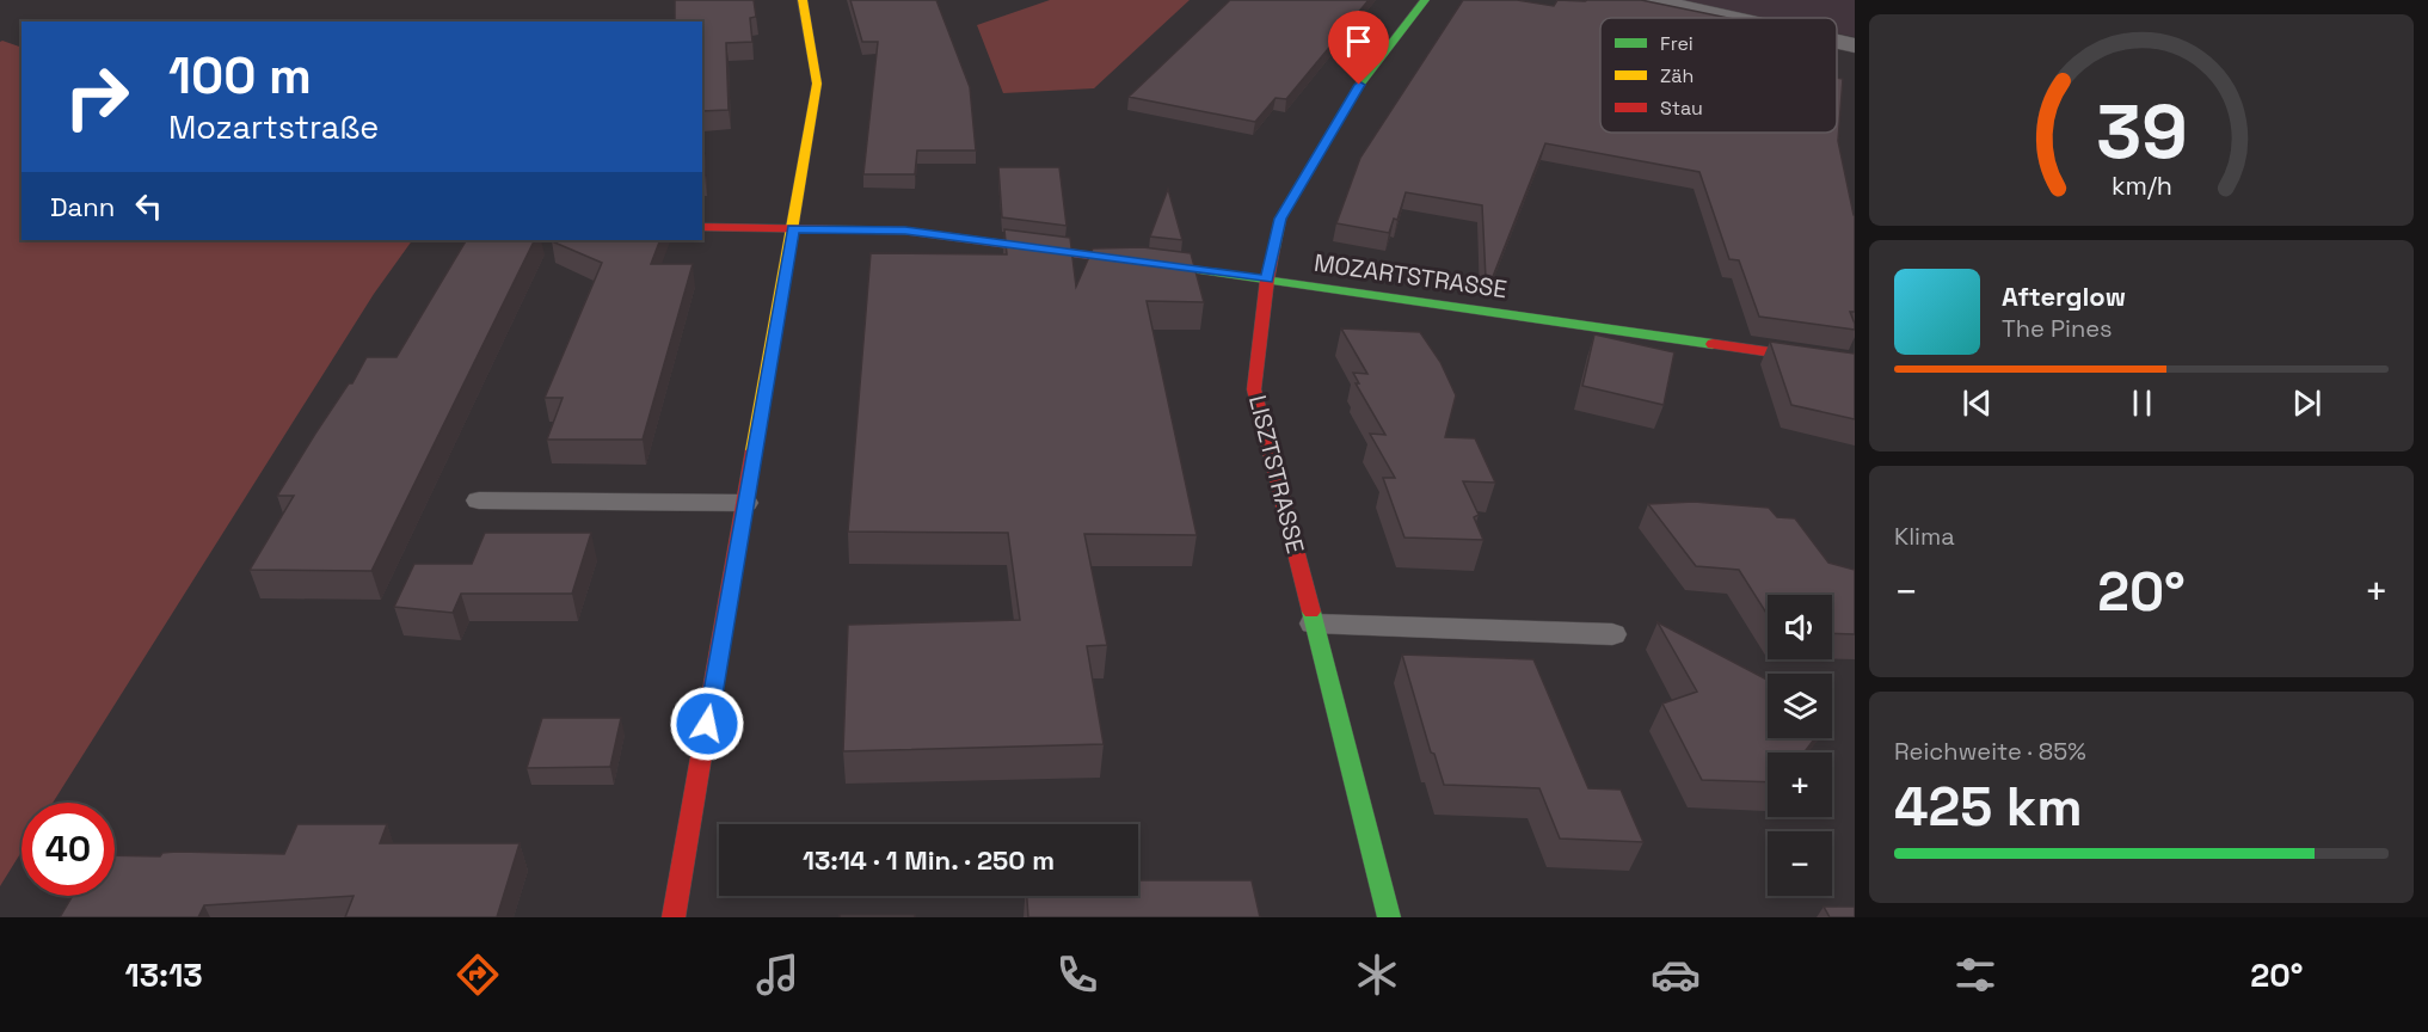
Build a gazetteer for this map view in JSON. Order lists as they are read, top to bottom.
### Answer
{
  "streets": {
    "street": ["MOZARTSTRASSE", "LISZTSTRASSE"]
  },
  "crossings": [
    ["MOZARTSTRASSE", "LISZTSTRASSE"]
  ],
  "legend": ["Frei", "Zäh", "Stau"],
  "page": {
    "turn": ["100 m", "Mozartstraße"],
    "then": "Dann",
    "song": ["Afterglow", "The Pines"],
    "tile": [
      "Klima",
      ["Reichweite · 85%", "425 km"]
    ],
    "heat": ["−", "20°", "+"],
    "map_buttons": ["+", "−"],
    "limit": "40",
    "trip": "13:14 · 1 Min. · 250 m",
    "tabs": ["13:13", "20°"],
    "gauge": ["39", "km/h"]
  }
}
